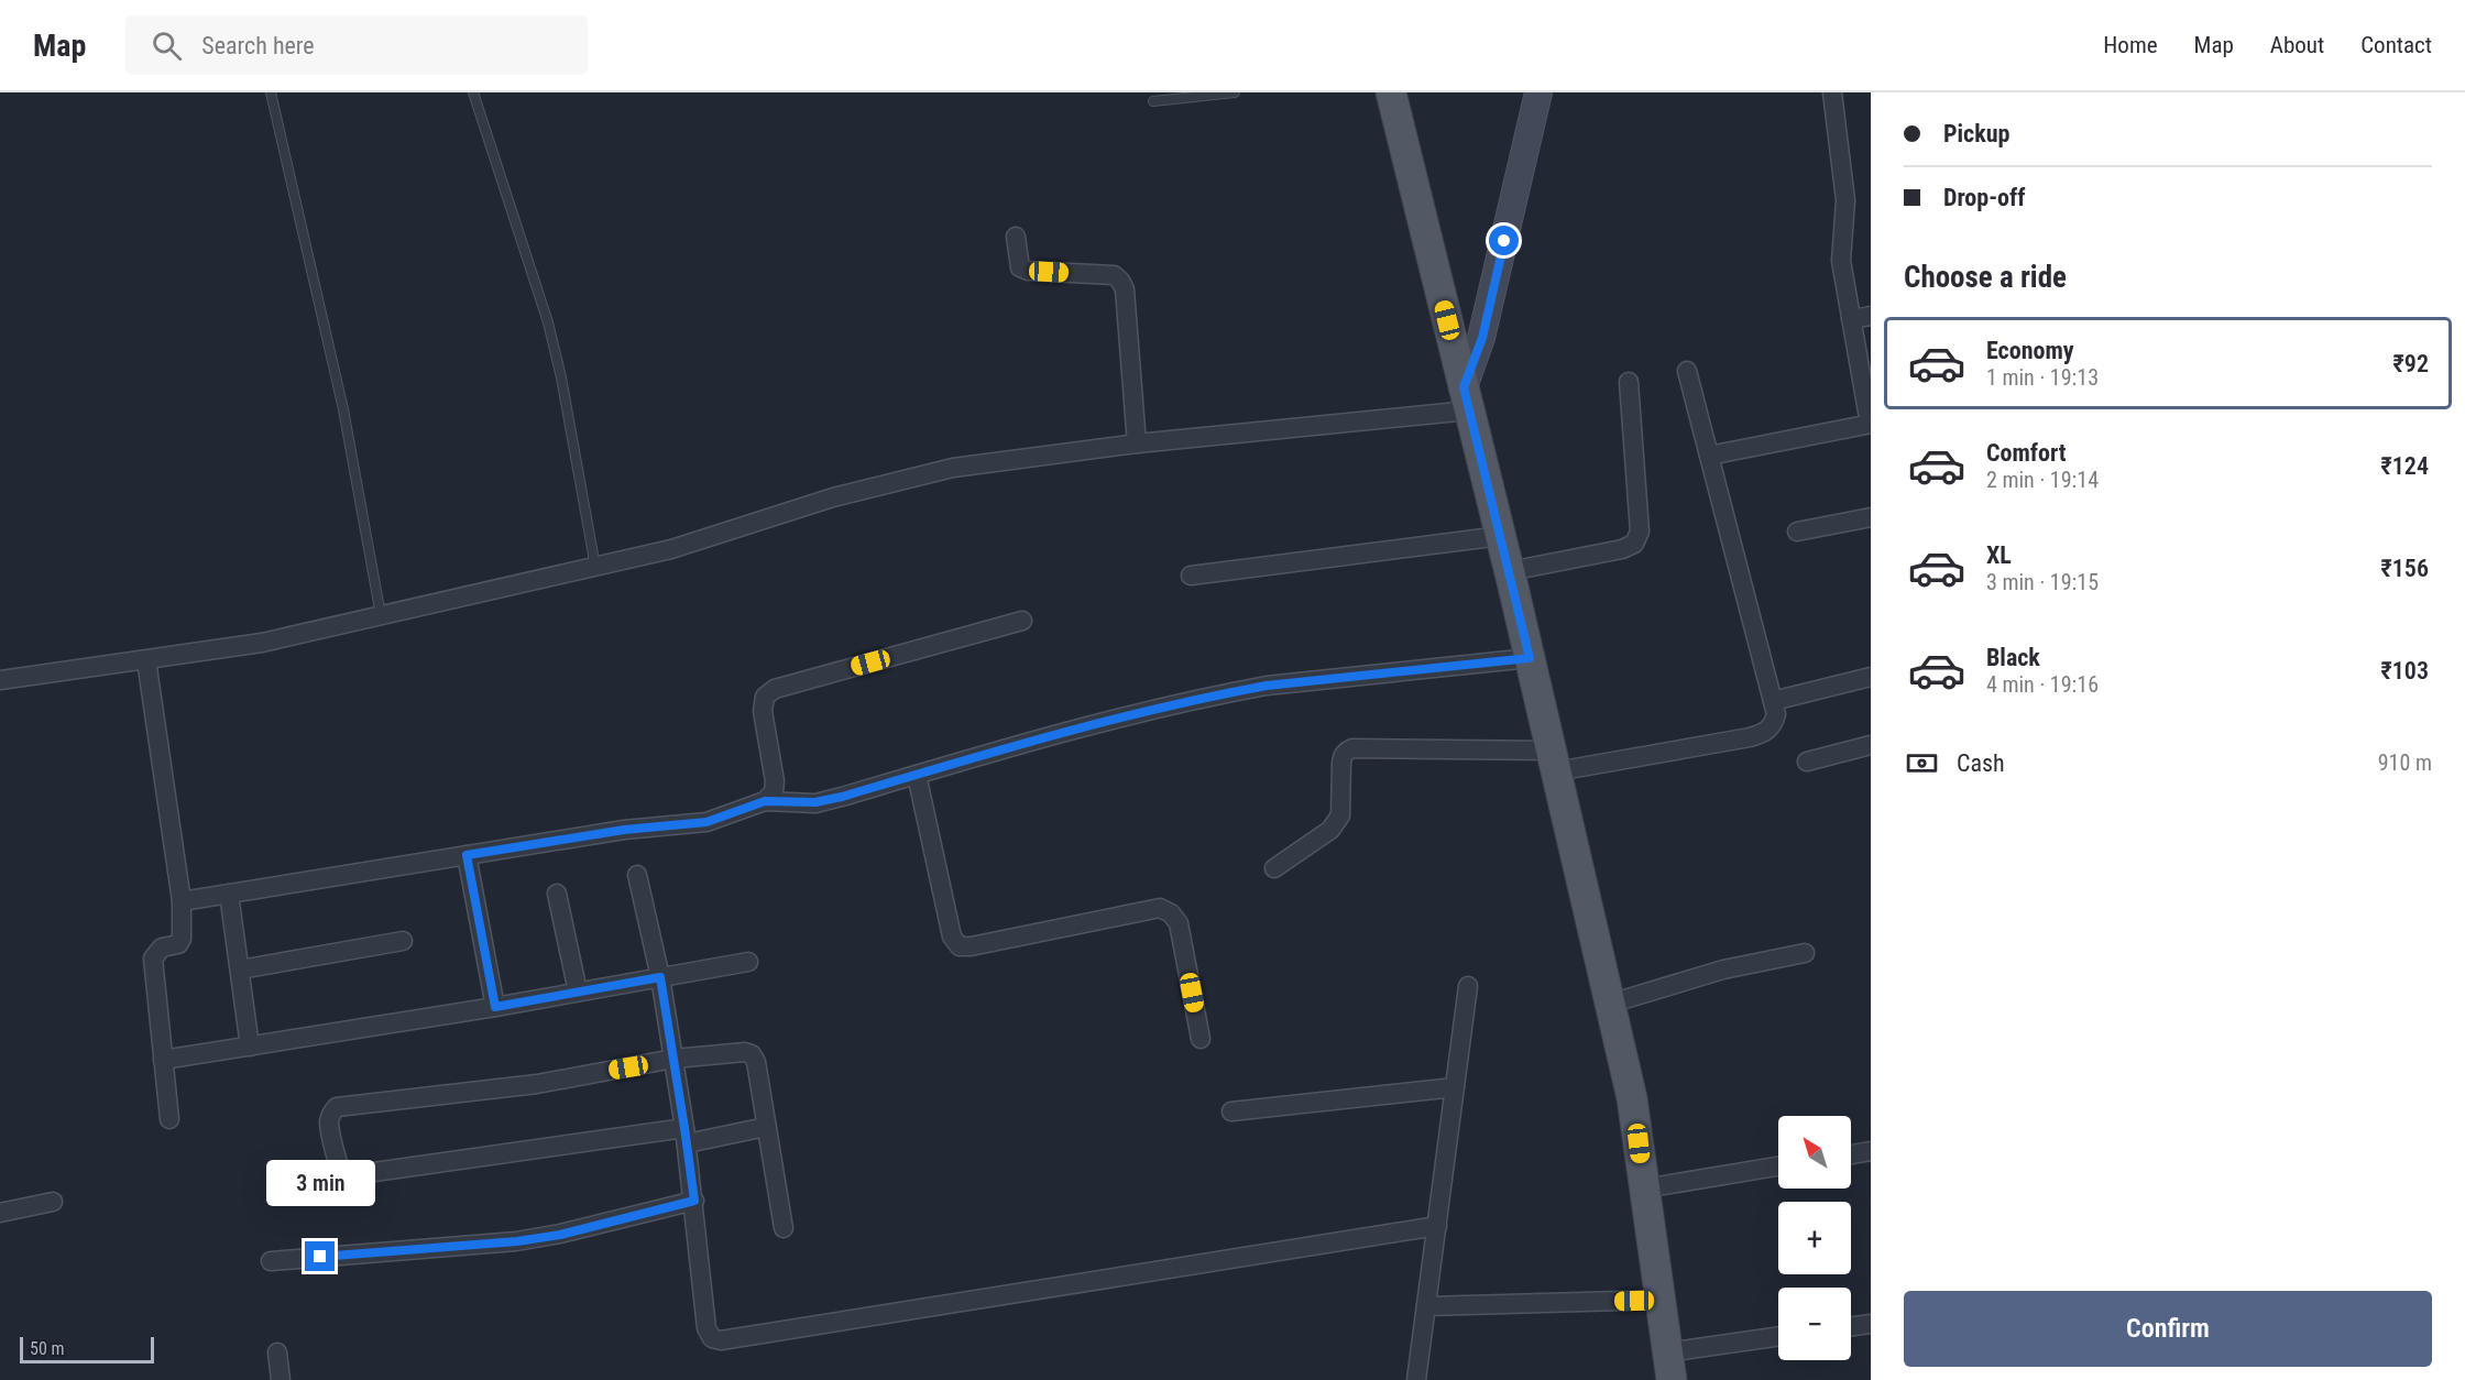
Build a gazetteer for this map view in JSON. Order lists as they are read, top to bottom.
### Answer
{
  "scale_bar": "50 m",
  "north": "top left",
  "page": {
    "header": "Map",
    "search": "Search here",
    "nav": [
      "Home",
      "Map",
      "About",
      "Contact"
    ],
    "banner": ["Pickup", "Drop-off"],
    "heading": "Choose a ride",
    "list": [
      {
        "name": "Economy",
        "note": "1 min · 19:13",
        "value": "₹92"
      },
      {
        "name": "Comfort",
        "note": "2 min · 19:14",
        "value": "₹124"
      },
      {
        "name": "XL",
        "note": "3 min · 19:15",
        "value": "₹156"
      },
      {
        "name": "Black",
        "note": "4 min · 19:16",
        "value": "₹103"
      }
    ],
    "pay": ["Cash", "910 m"],
    "map_buttons": ["+", "−"],
    "bubble": "3 min",
    "buttons": "Confirm",
    "scale": "50 m"
  }
}
